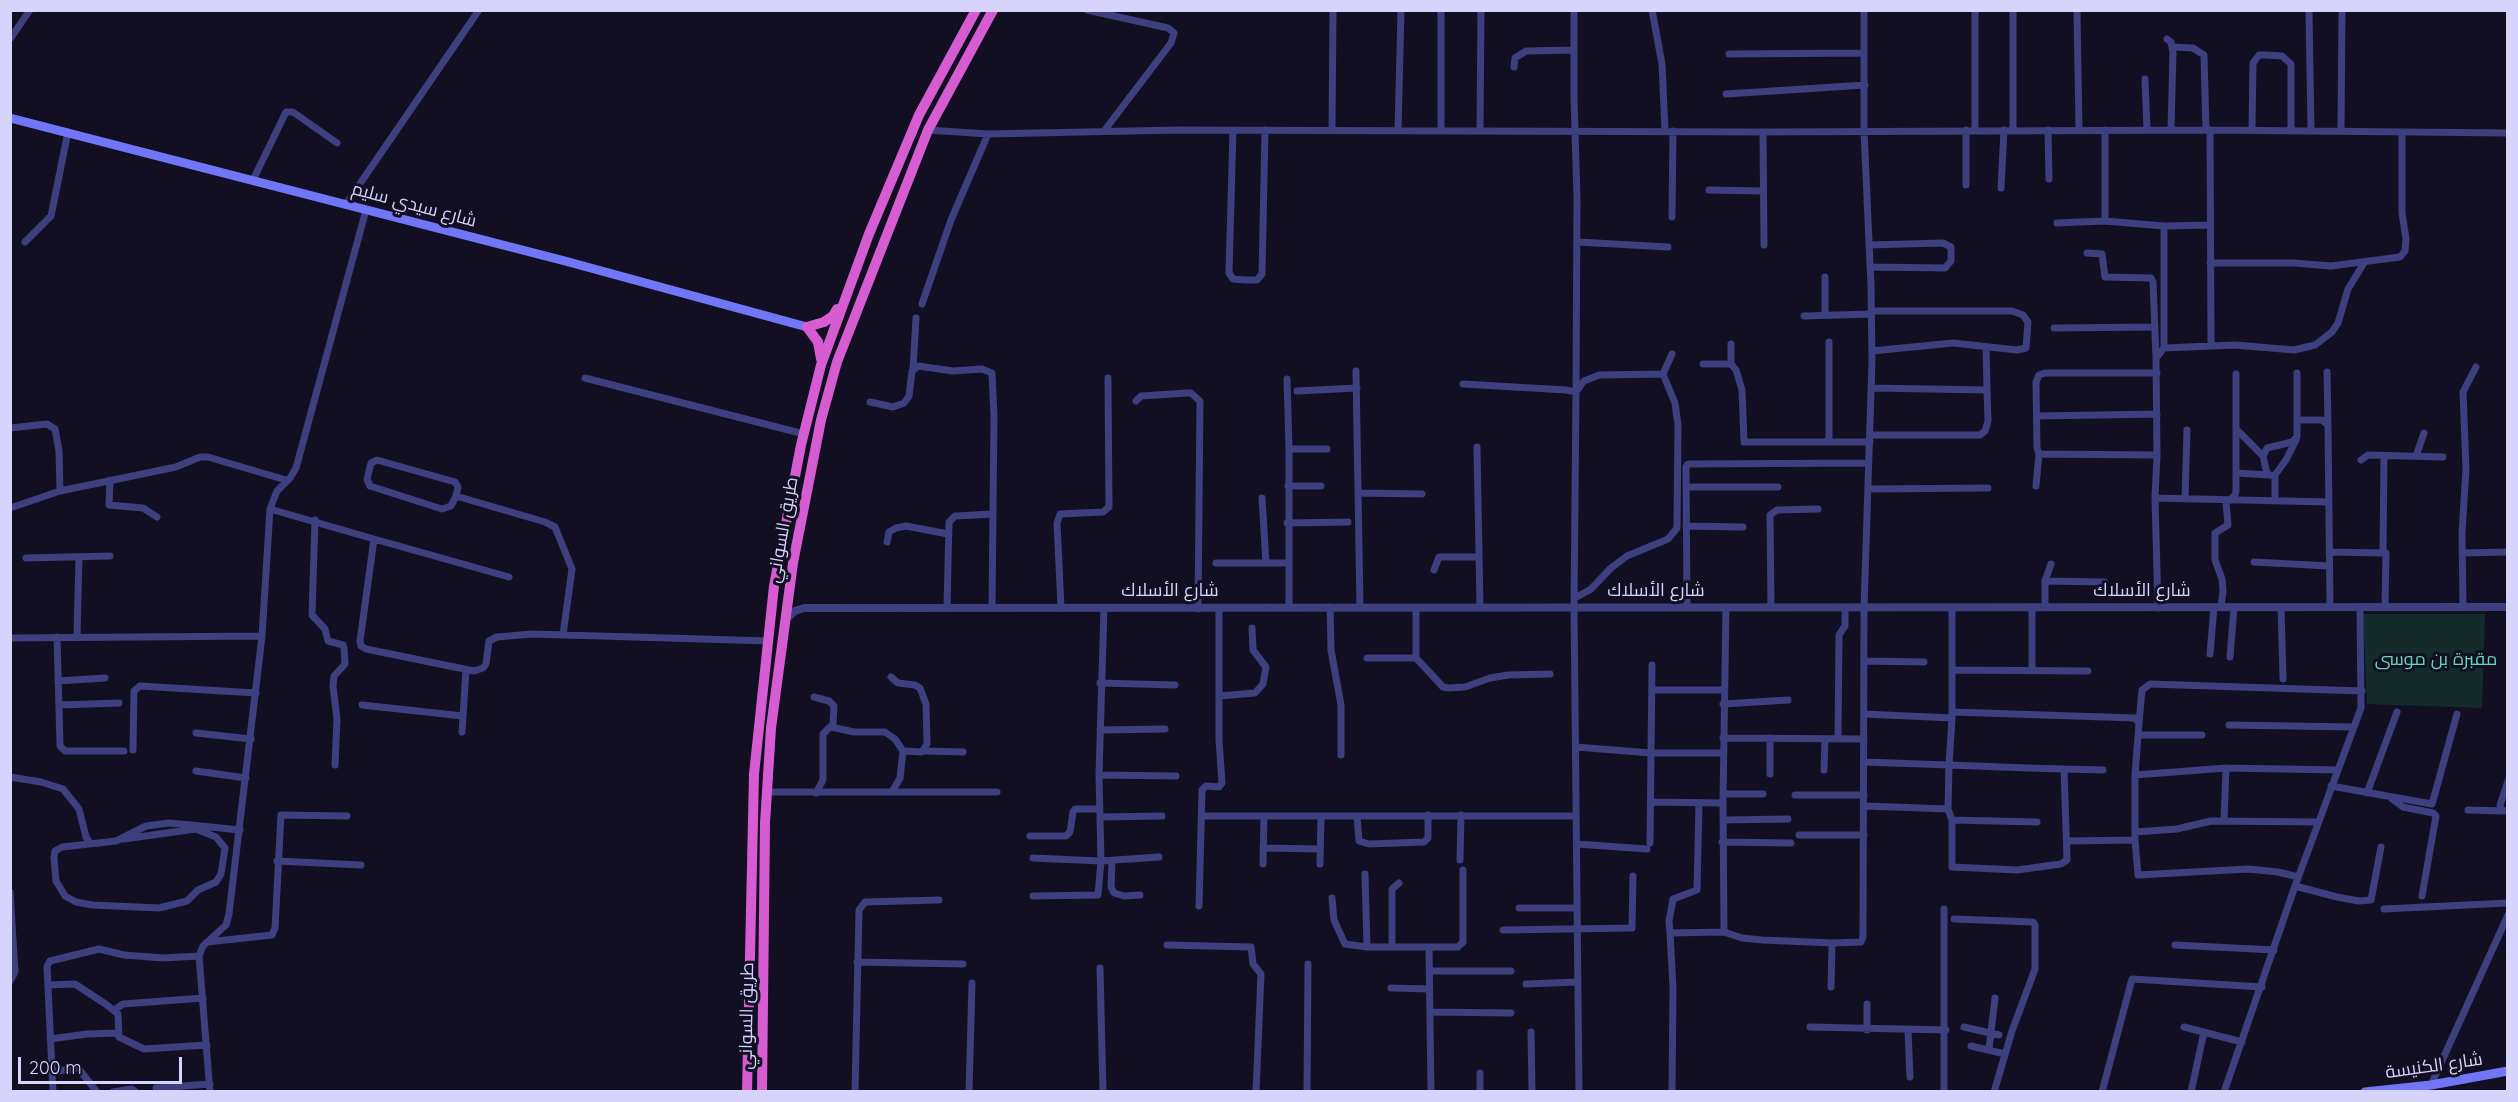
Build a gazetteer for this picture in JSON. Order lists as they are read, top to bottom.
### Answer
{
  "streets": {
    "highway": ["طريق السواني"],
    "main road": ["شارع سيدي سليم", "شارع الكنيسة"],
    "street": ["شارع الأسلاك"]
  },
  "parks": ["مقبرة بن موسى"],
  "scale_bar": "200 m"
}
